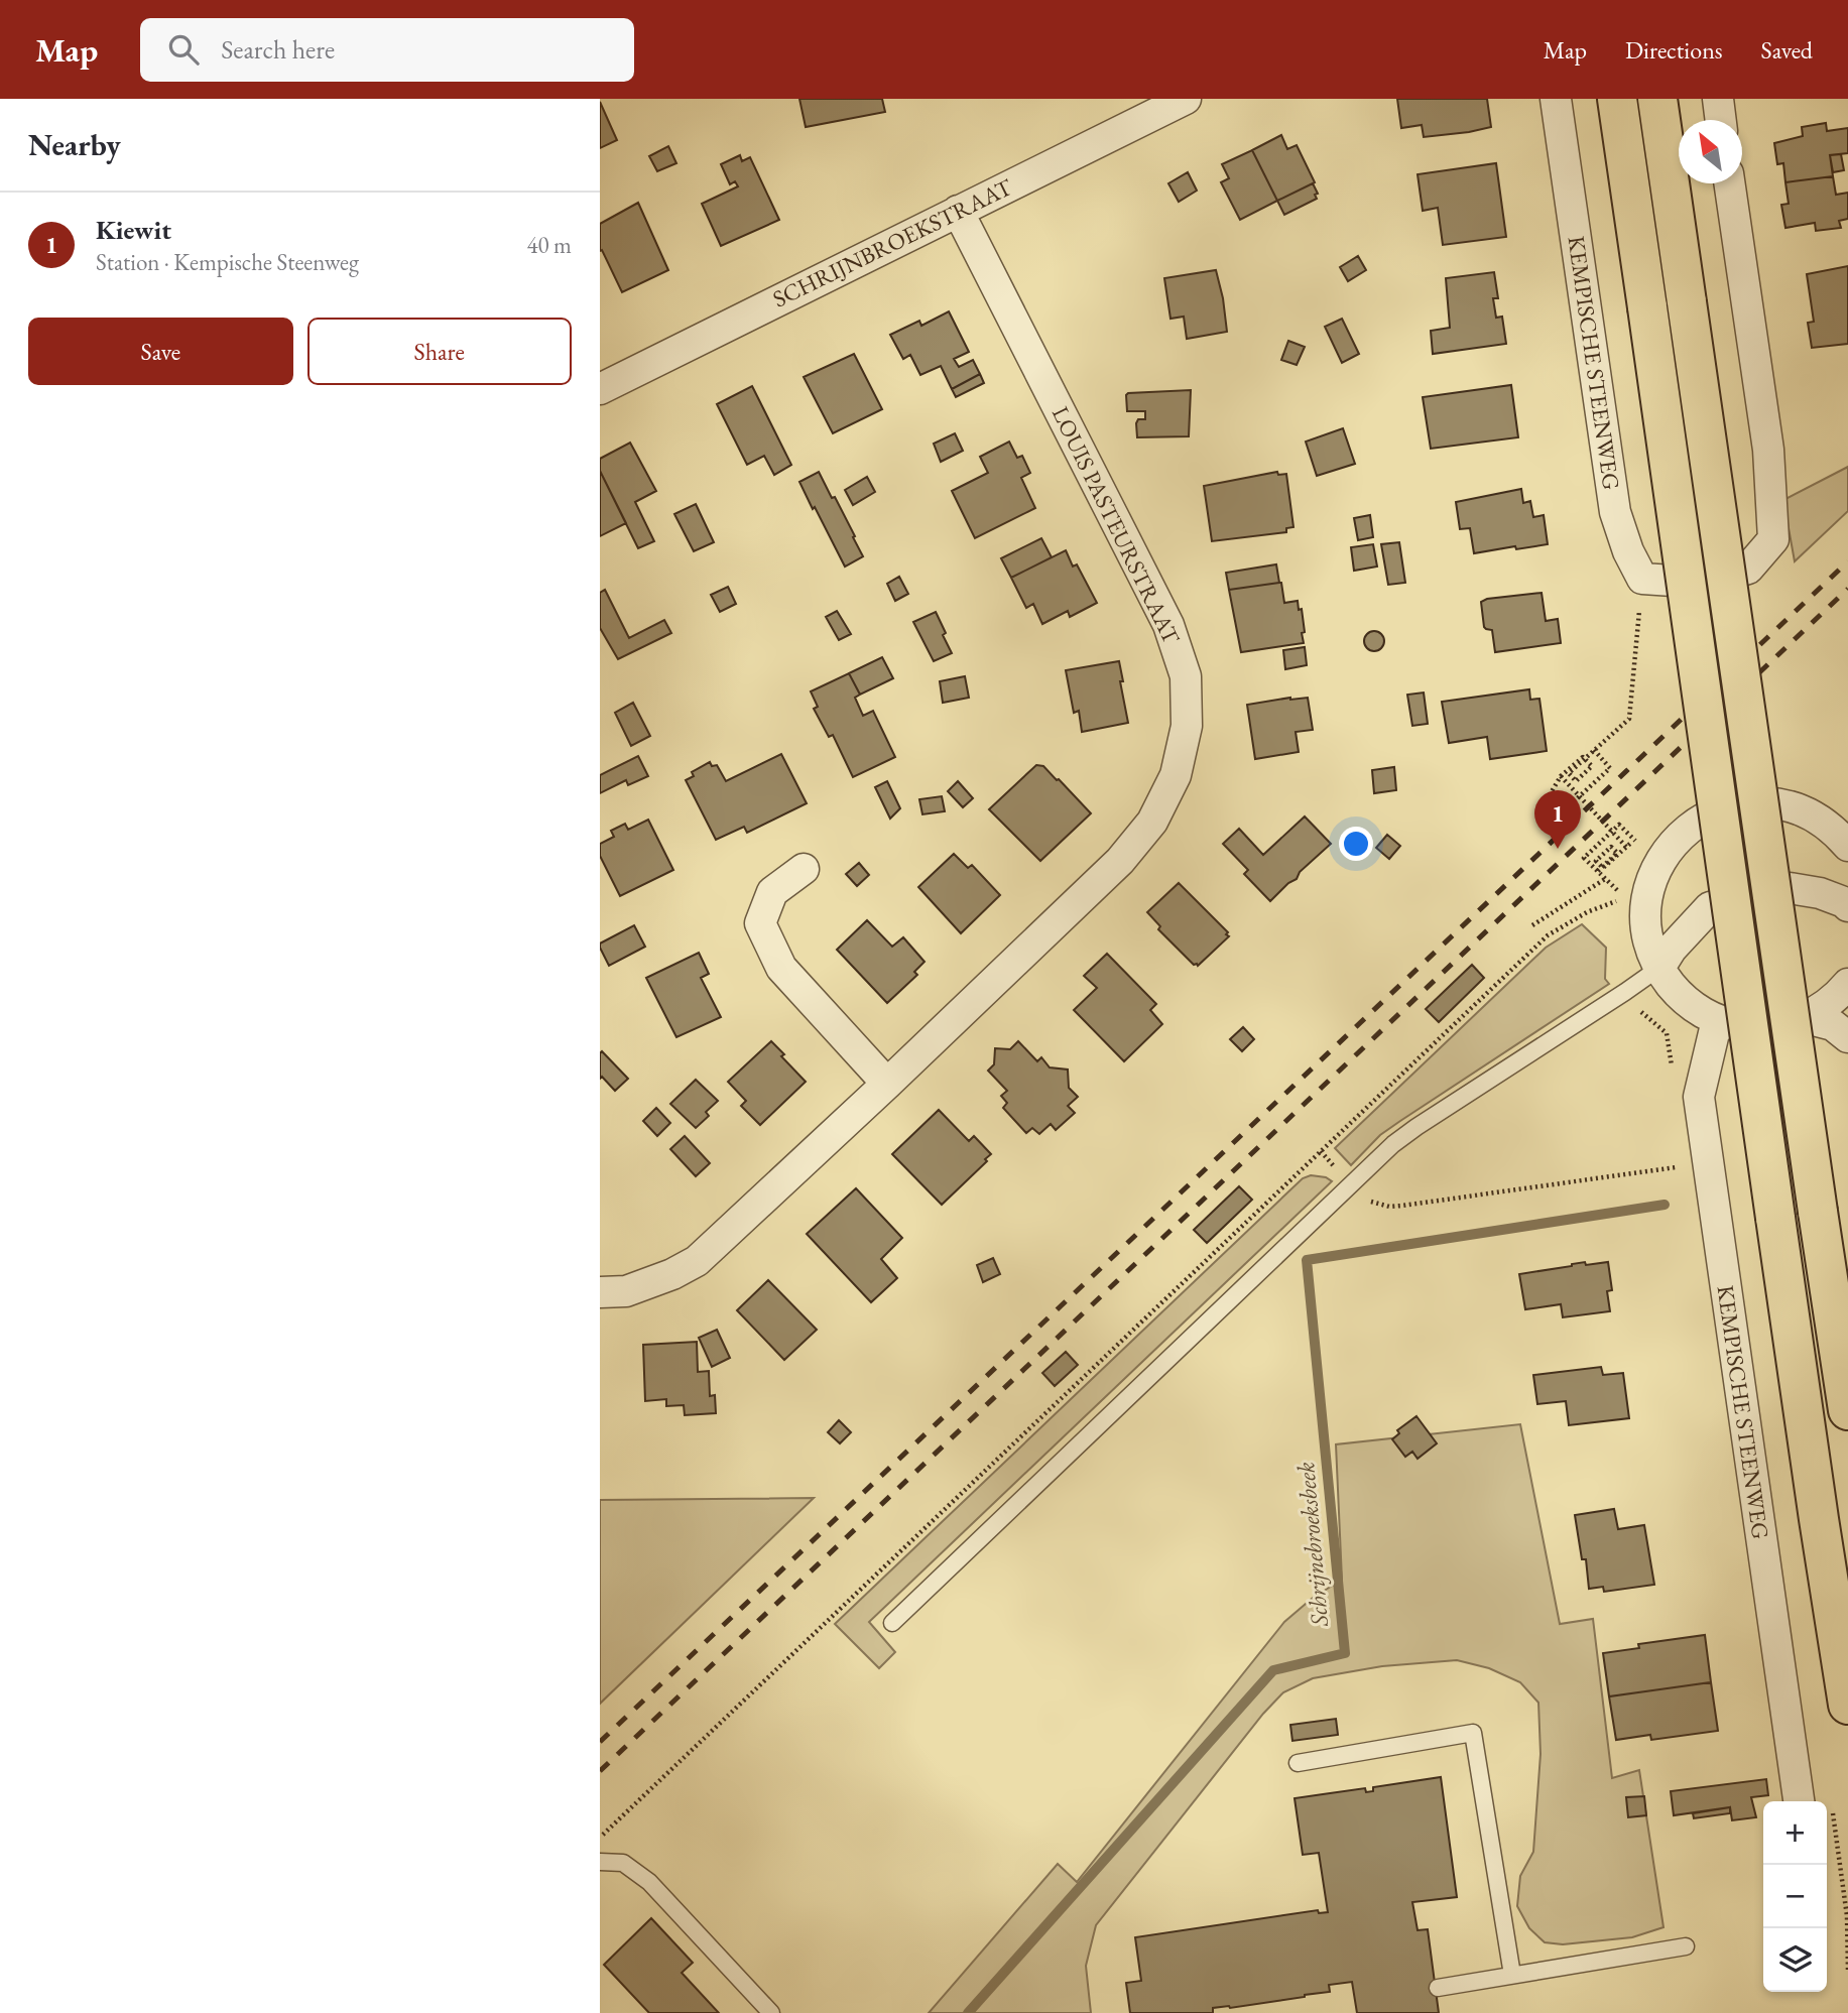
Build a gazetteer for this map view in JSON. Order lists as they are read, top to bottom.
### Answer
{
  "streets": {
    "street": ["SCHRIJNBROEKSTRAAT", "KEMPISCHE STEENWEG", "LOUIS PASTEURSTRAAT"]
  },
  "crossings": [
    ["SCHRIJNBROEKSTRAAT", "LOUIS PASTEURSTRAAT"]
  ],
  "water": ["Schrijnebroeksbeek"],
  "north": "top left",
  "page": {
    "header": "Map",
    "search": "Search here",
    "nav": ["Map", "Directions", "Saved"],
    "heading": "Nearby",
    "list": [
      {
        "mark": "1",
        "name": "Kiewit",
        "note": "Station · Kempische Steenweg",
        "value": "40 m"
      }
    ],
    "buttons": ["Save", "Share"],
    "pins": "1",
    "map_buttons": ["+", "−"]
  }
}
